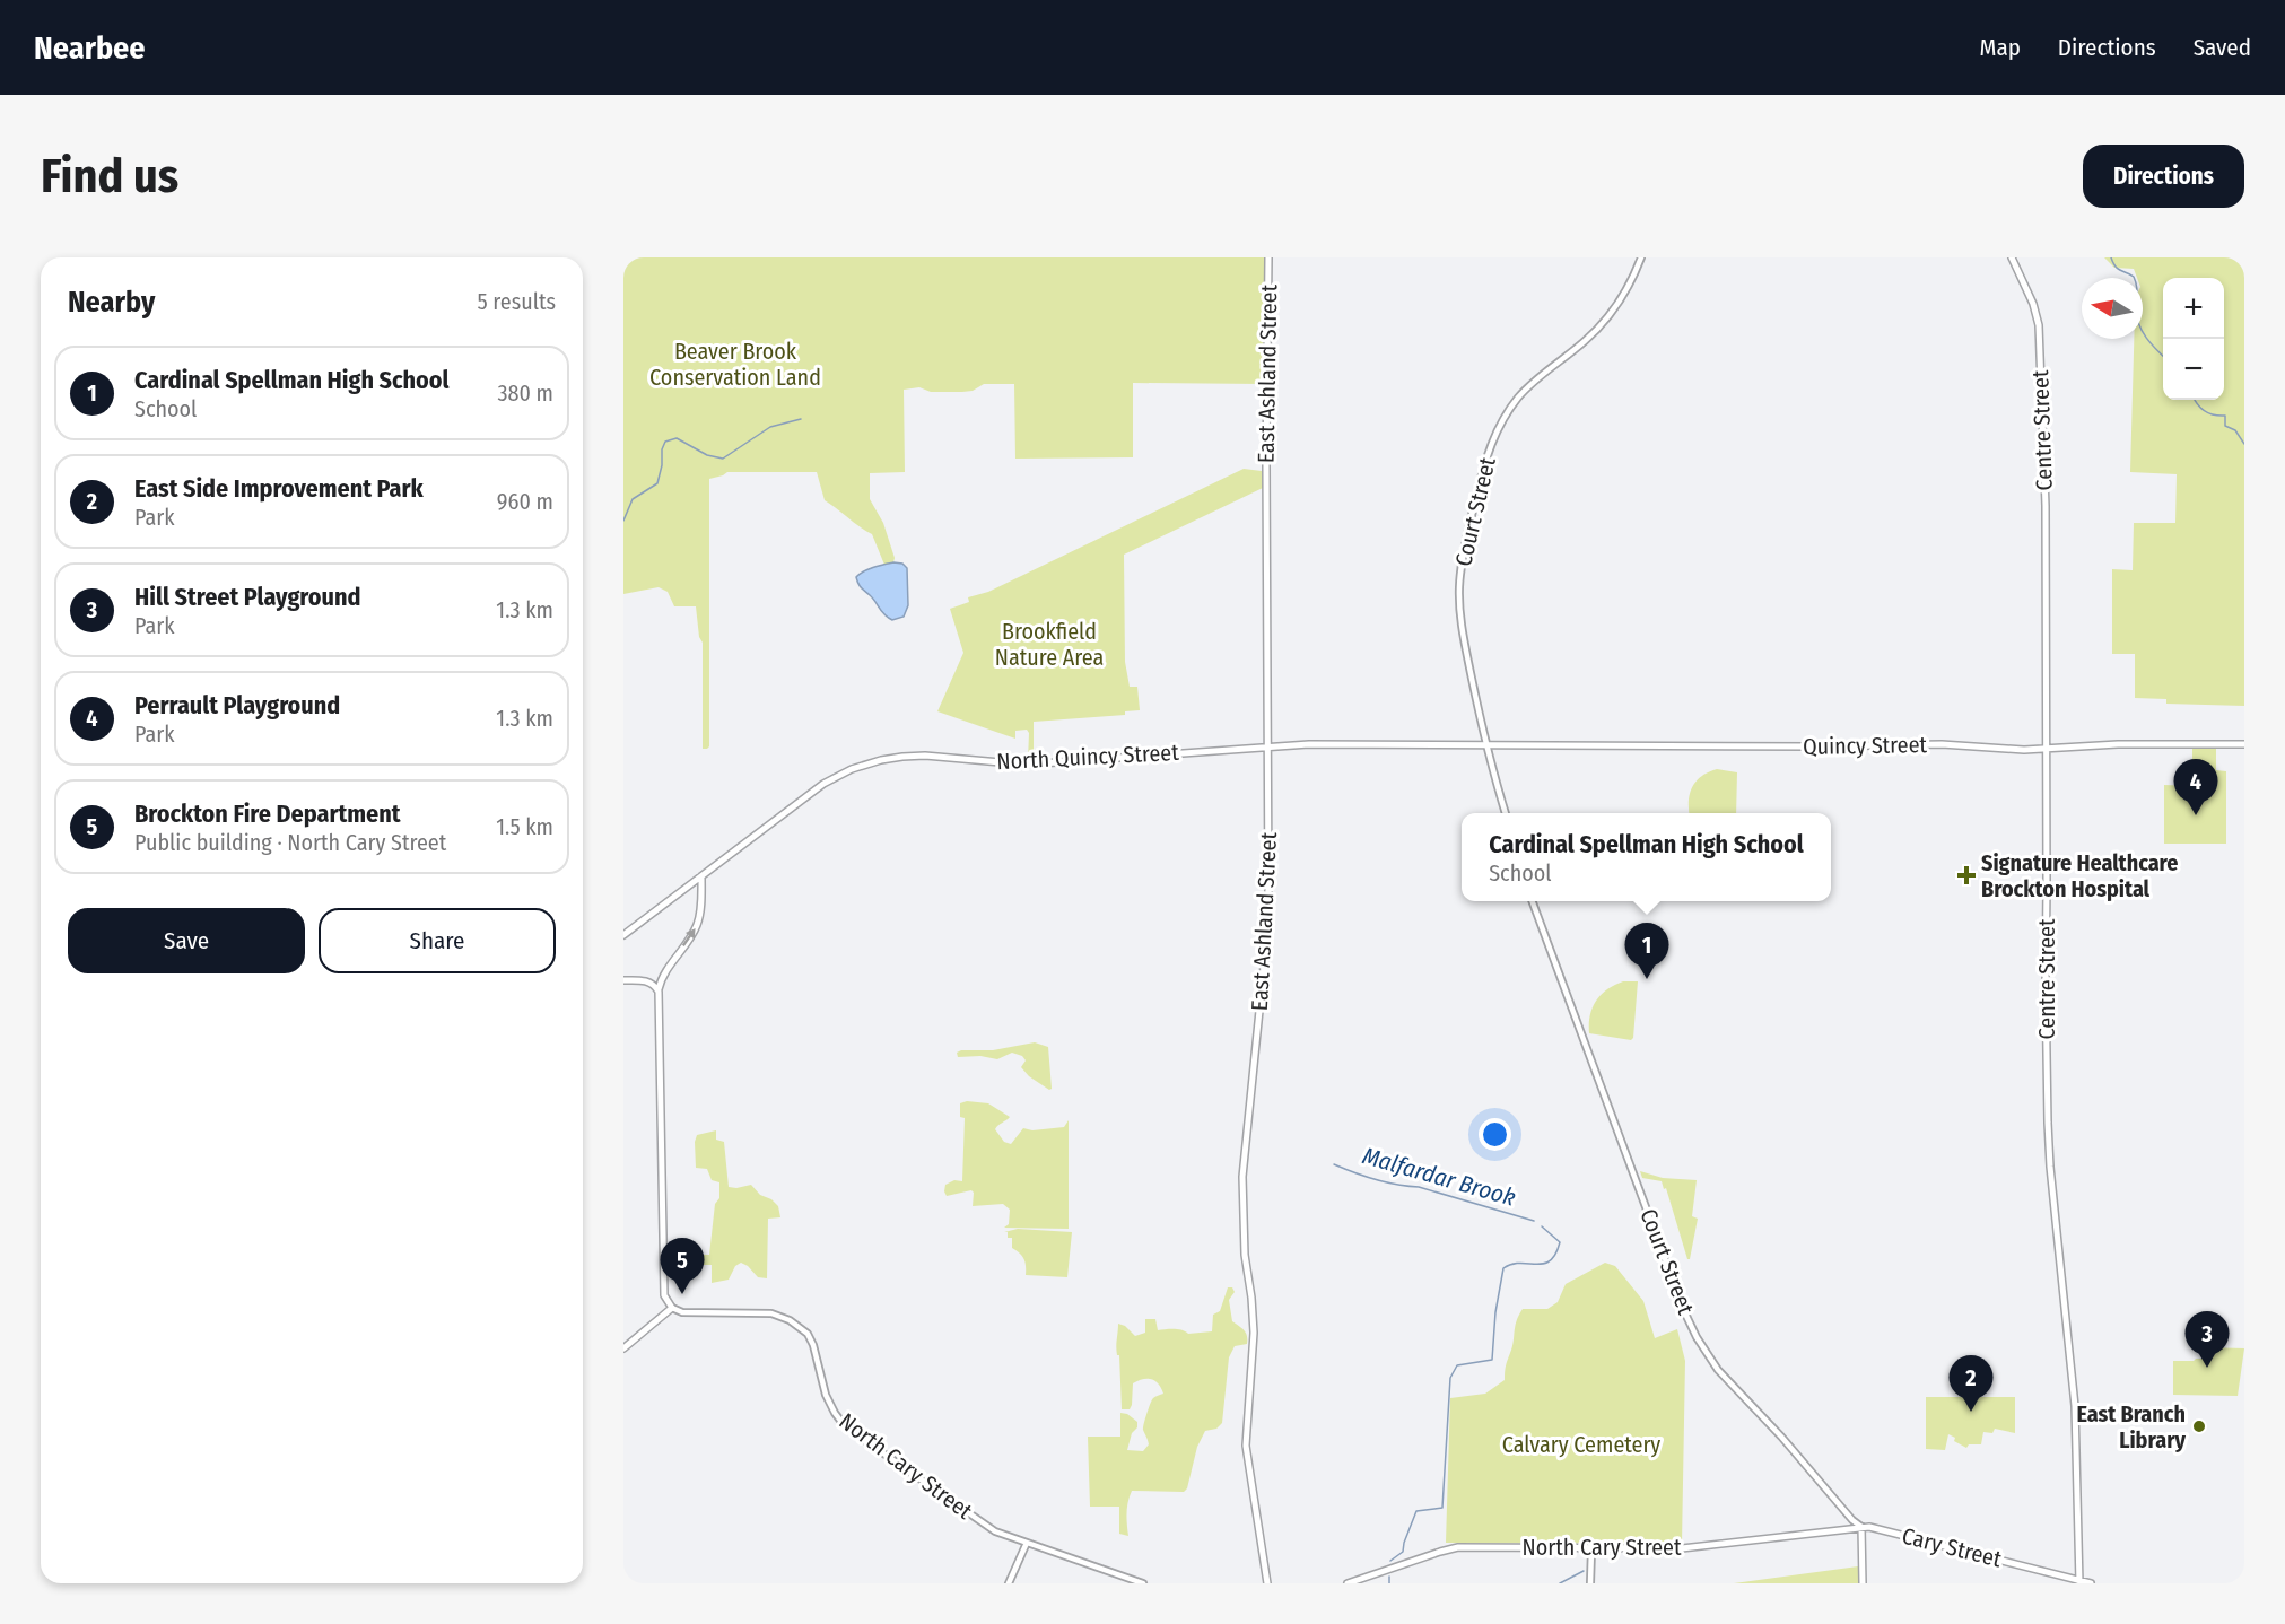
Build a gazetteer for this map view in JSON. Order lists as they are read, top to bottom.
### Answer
{
  "streets": {
    "main road": [
      "East Ashland Street",
      "Centre Street",
      "Quincy Street",
      "North Quincy Street",
      "North Cary Street",
      "Cary Street"
    ],
    "street": ["Court Street"]
  },
  "crossings": [
    ["East Ashland Street", "North Quincy Street"],
    ["Centre Street", "Quincy Street"],
    ["Centre Street", "Cary Street"],
    ["Court Street", "Quincy Street"],
    ["Court Street", "North Quincy Street"],
    ["Court Street", "North Cary Street"],
    ["Court Street", "Cary Street"],
    ["Quincy Street", "North Quincy Street"],
    ["North Cary Street", "Cary Street"]
  ],
  "water": ["Malfardar Brook"],
  "parks": ["Beaver Brook Conservation Land", "Brookfield Nature Area", "Calvary Cemetery"],
  "places": {
    "health": ["Signature Healthcare Brockton Hospital"],
    "other": ["East Branch Library"]
  },
  "north": "left",
  "page": {
    "header": "Nearbee",
    "nav": ["Map", "Directions", "Saved"],
    "buttons": [
      "Directions",
      ["Save", "Share"]
    ],
    "title": "Find us",
    "heading": ["Nearby", "5 results"],
    "map_buttons": ["+", "−"],
    "list": [
      {
        "mark": "1",
        "name": "Cardinal Spellman High School",
        "note": "School",
        "value": "380 m"
      },
      {
        "mark": "2",
        "name": "East Side Improvement Park",
        "note": "Park",
        "value": "960 m"
      },
      {
        "mark": "3",
        "name": "Hill Street Playground",
        "note": "Park",
        "value": "1.3 km"
      },
      {
        "mark": "4",
        "name": "Perrault Playground",
        "note": "Park",
        "value": "1.3 km"
      },
      {
        "mark": "5",
        "name": "Brockton Fire Department",
        "note": "Public building · North Cary Street",
        "value": "1.5 km"
      }
    ],
    "pins": [
      "4",
      "1",
      "5",
      "3",
      "2"
    ],
    "popup": ["Cardinal Spellman High School", "School"]
  }
}
